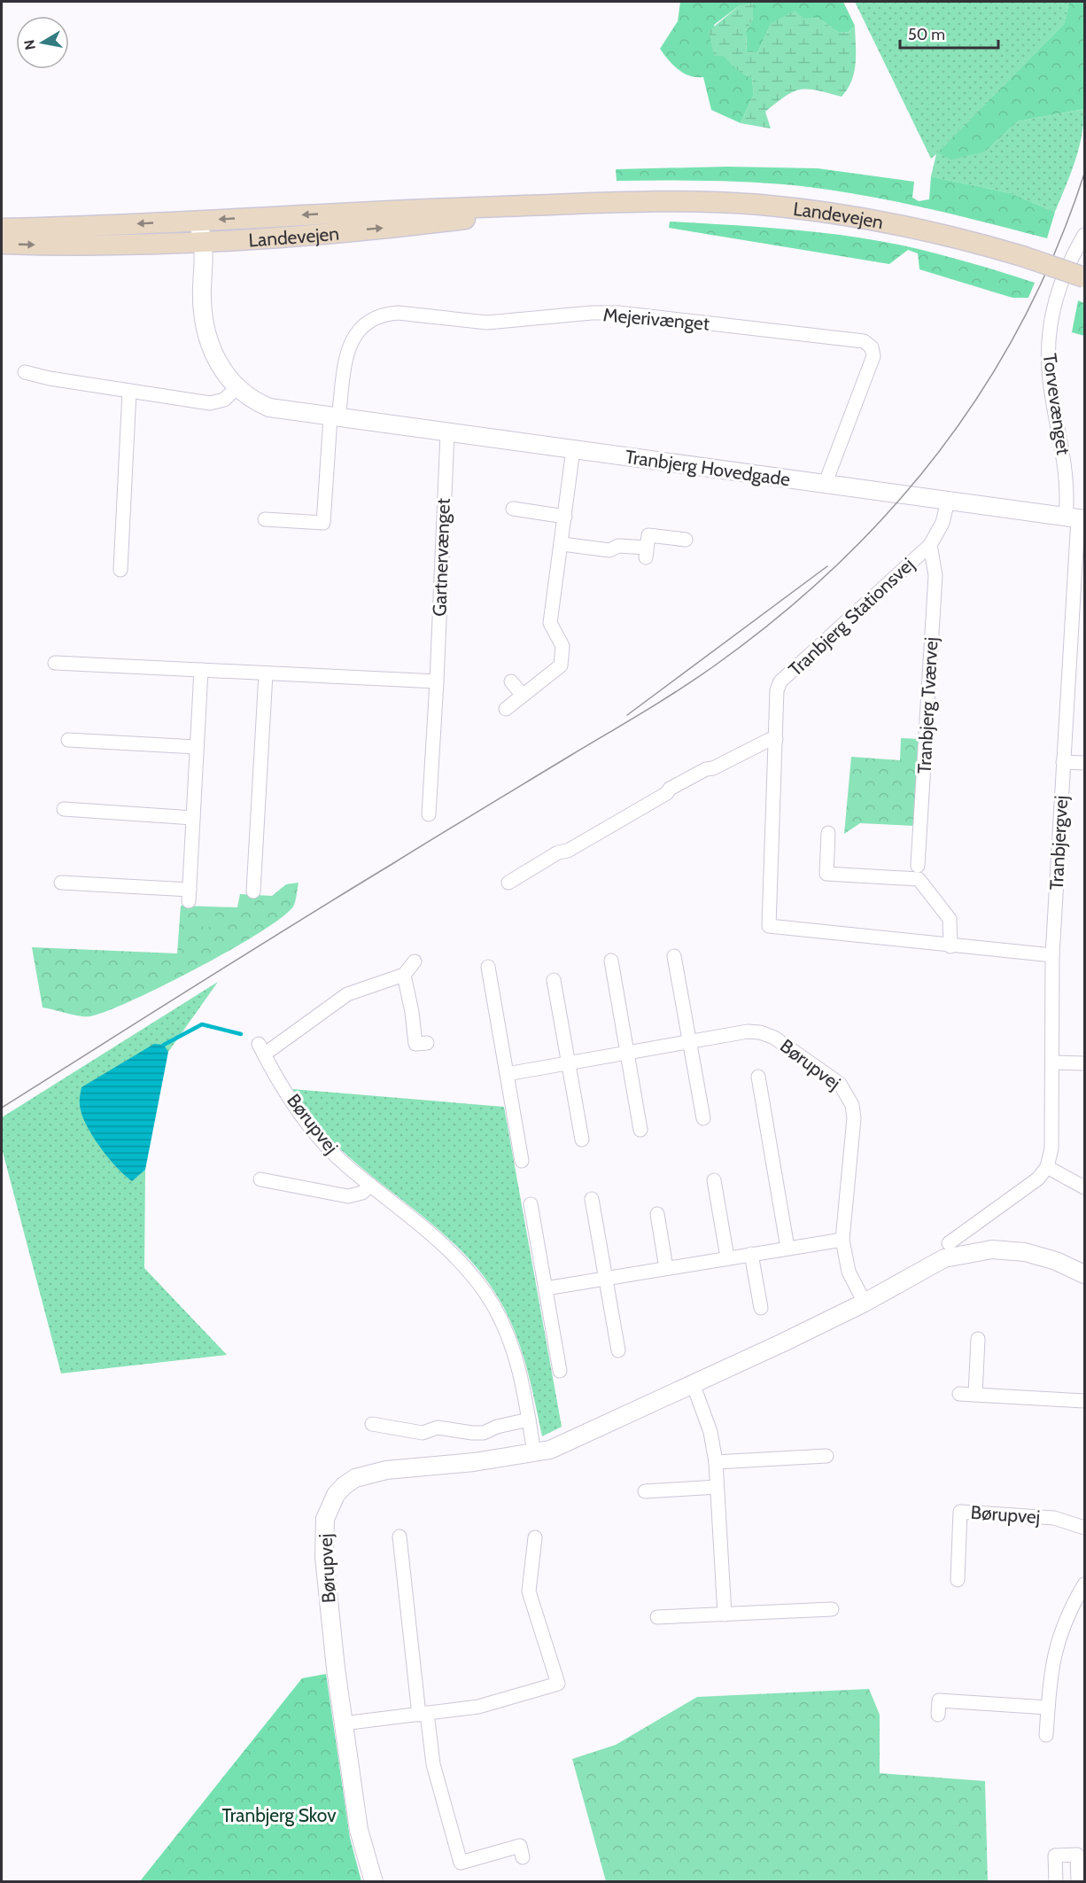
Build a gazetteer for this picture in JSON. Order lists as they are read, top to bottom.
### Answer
{
  "streets": {
    "main road": ["Landevejen"],
    "street": [
      "Mejerivænget",
      "Torvevænget",
      "Tranbjerg Hovedgade",
      "Gartnervænget",
      "Tranbjerg Stationsvej",
      "Tranbjerg Tværvej",
      "Tranbjergvej",
      "Børupvej"
    ]
  },
  "crossings": [
    ["Landevejen", "Tranbjerg Hovedgade"],
    ["Mejerivænget", "Tranbjerg Hovedgade"],
    ["Torvevænget", "Tranbjerg Hovedgade"],
    ["Torvevænget", "Tranbjergvej"],
    ["Tranbjerg Hovedgade", "Gartnervænget"],
    ["Tranbjerg Hovedgade", "Tranbjerg Stationsvej"],
    ["Tranbjerg Hovedgade", "Tranbjergvej"],
    ["Tranbjerg Stationsvej", "Tranbjerg Tværvej"],
    ["Tranbjerg Stationsvej", "Tranbjergvej"]
  ],
  "parks": ["Tranbjerg Skov"],
  "scale_bar": "50 m",
  "north": "left"
}
